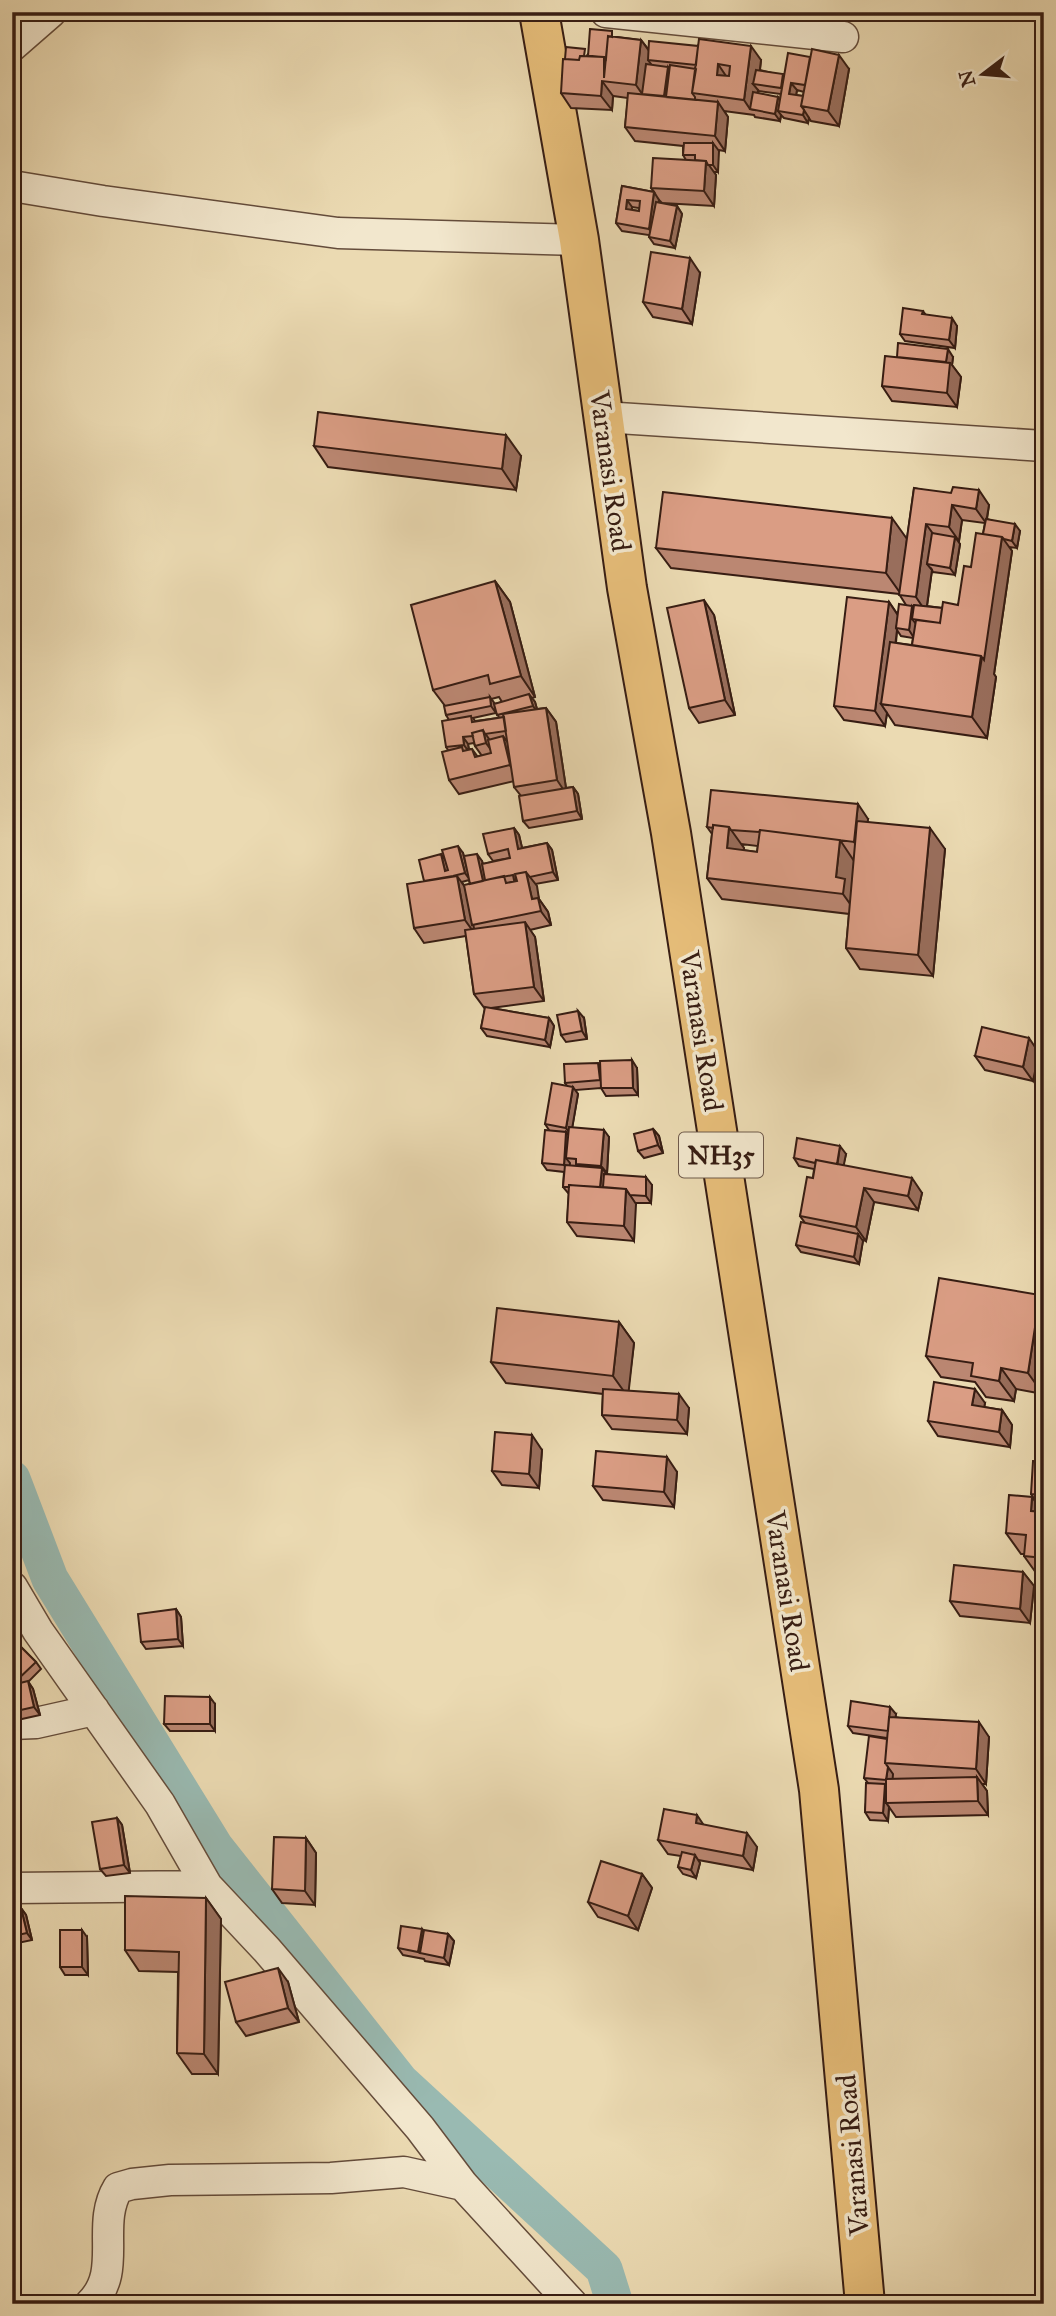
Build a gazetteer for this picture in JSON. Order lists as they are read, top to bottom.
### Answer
{
  "streets": {
    "highway": ["Varanasi Road", "NH35"]
  },
  "north": "left"
}
